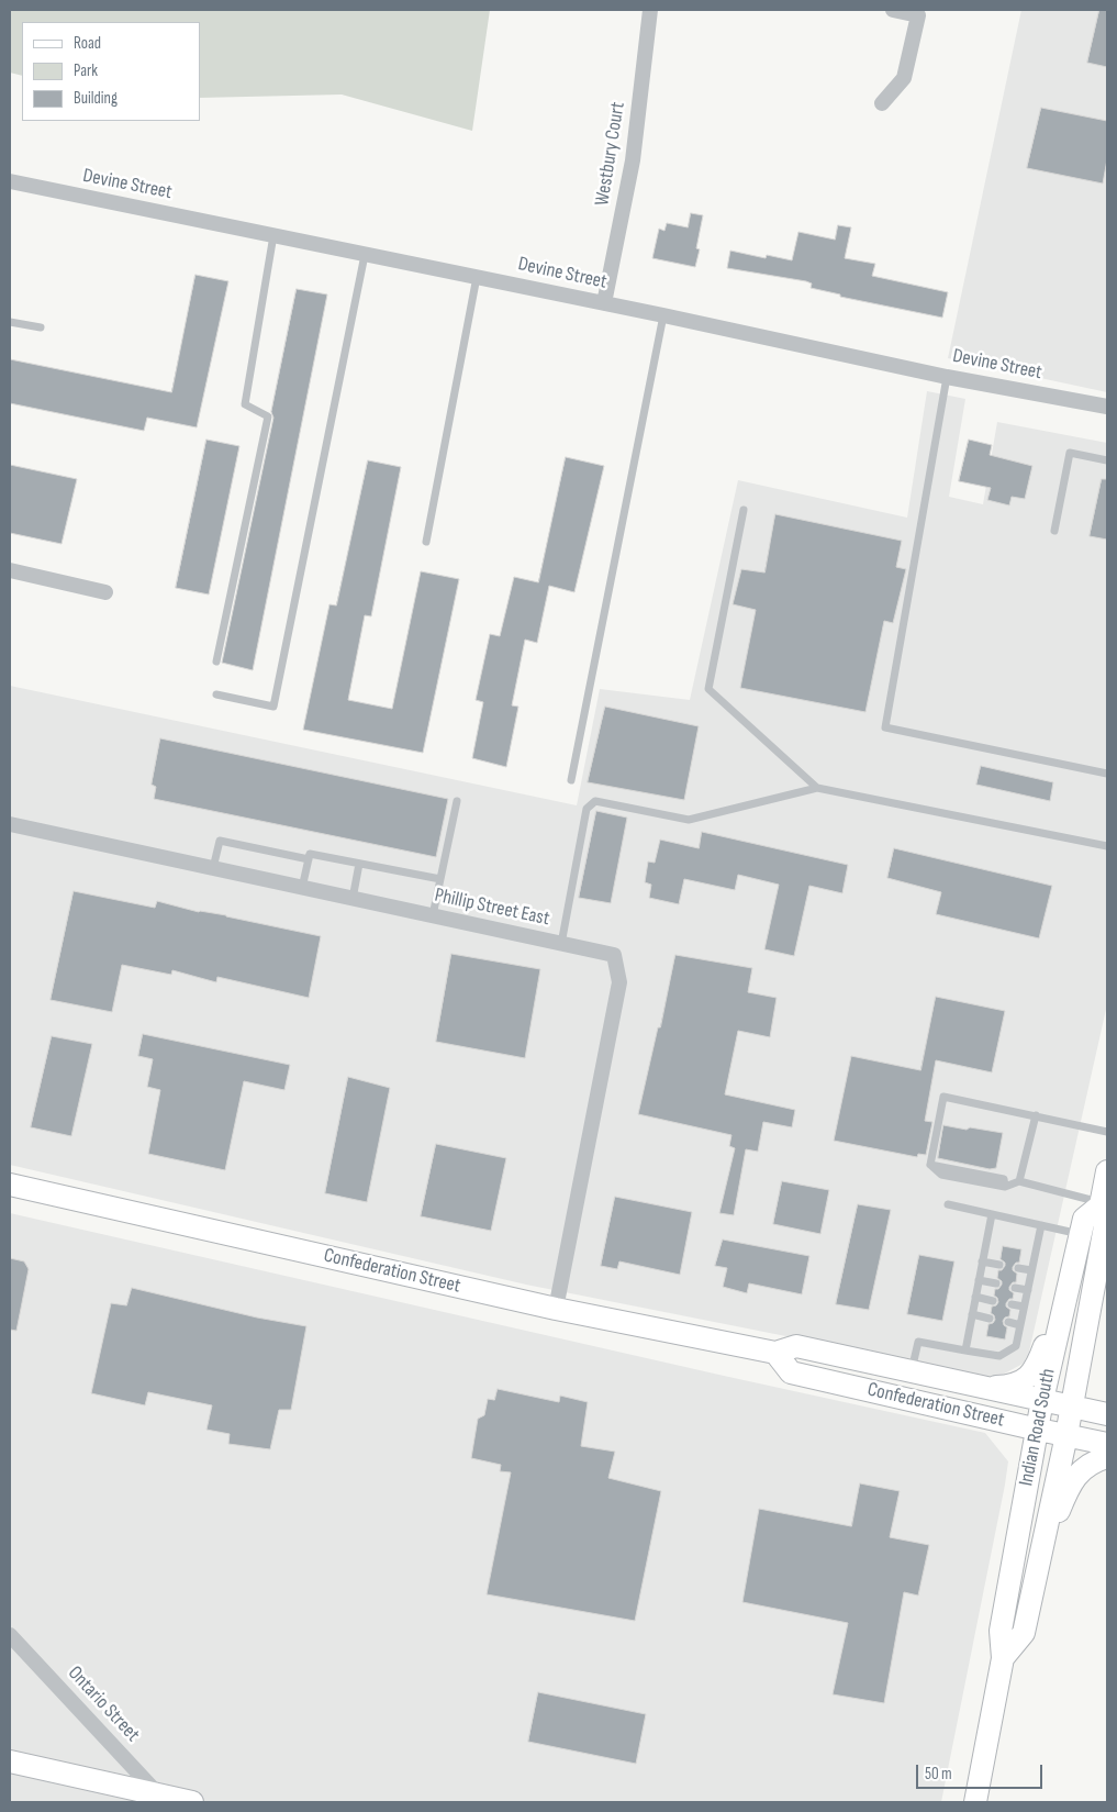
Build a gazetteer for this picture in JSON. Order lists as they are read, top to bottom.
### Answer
{
  "streets": {
    "main road": ["Confederation Street", "Indian Road South"],
    "street": [
      "Westbury Court",
      "Devine Street",
      "Phillip Street East",
      "Ontario Street"
    ]
  },
  "crossings": [
    ["Westbury Court", "Devine Street"],
    ["Phillip Street East", "Confederation Street"],
    ["Confederation Street", "Indian Road South"]
  ],
  "legend": ["Road", "Park", "Building"],
  "scale_bar": "50 m"
}
